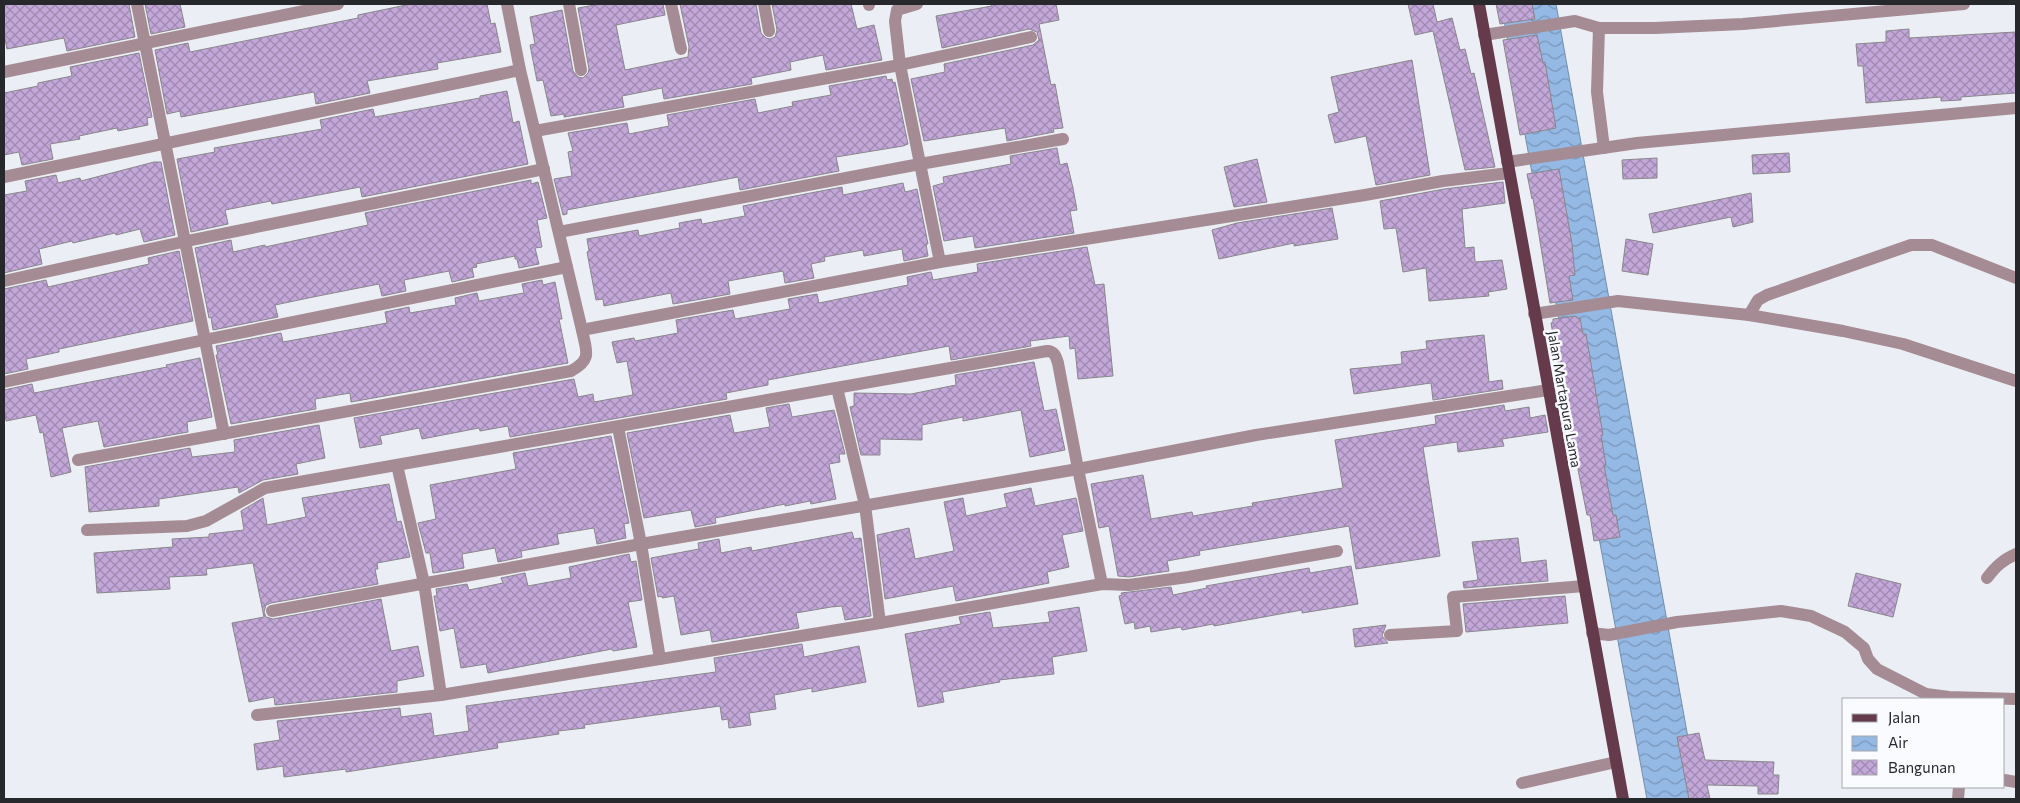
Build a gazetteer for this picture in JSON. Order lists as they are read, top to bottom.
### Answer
{
  "streets": {
    "main road": ["Jalan Martapura Lama"]
  },
  "legend": ["Jalan", "Air", "Bangunan"]
}
